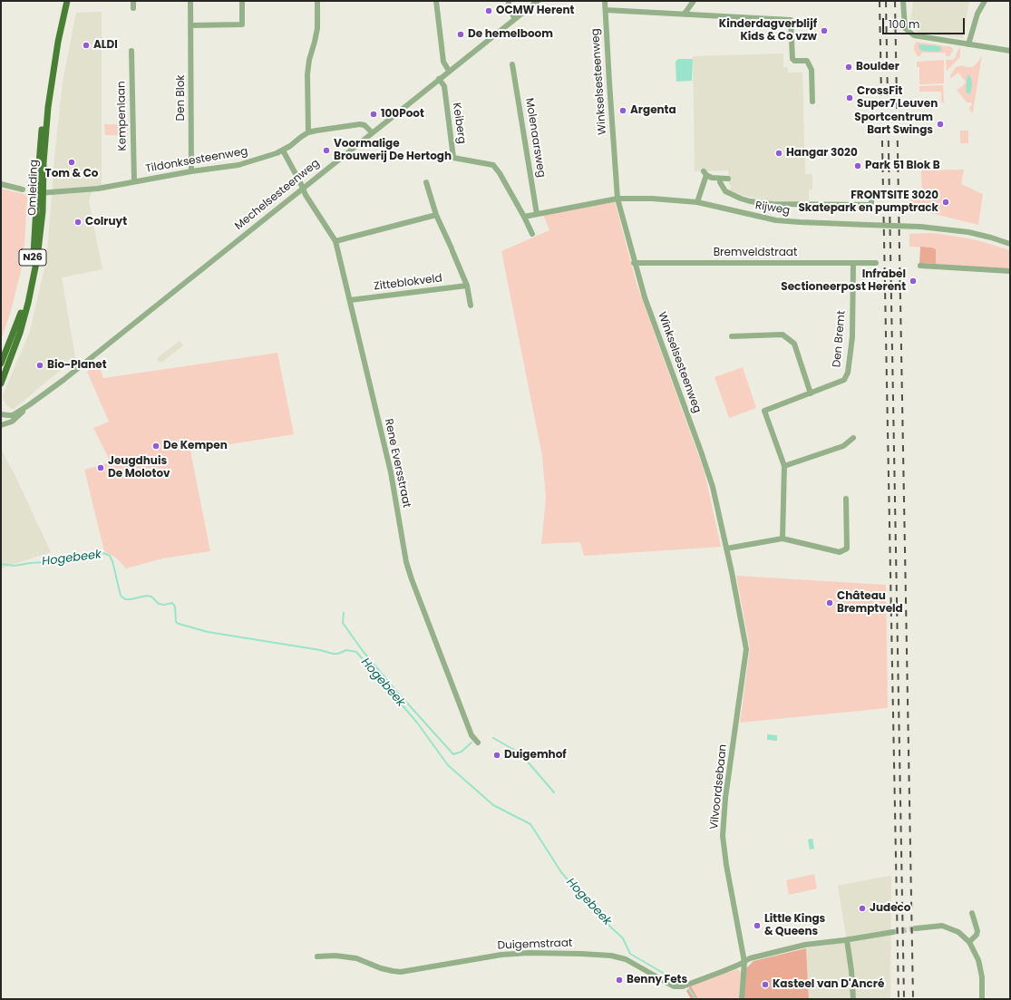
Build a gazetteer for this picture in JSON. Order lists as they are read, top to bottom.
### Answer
{
  "streets": {
    "main road": ["Omleiding", "N26"],
    "street": [
      "Winkselsesteenweg",
      "Den Blok",
      "Kempenlaan",
      "Keiberg",
      "Molenaarsweg",
      "Tildonksesteenweg",
      "Mechelsesteenweg",
      "Rijweg",
      "Bremveldstraat",
      "Zitteblokveld",
      "Den Bremt",
      "Rene Eversstraat",
      "Vilvoordsebaan",
      "Duigemstraat"
    ]
  },
  "crossings": [
    ["Winkselsesteenweg", "Rijweg"],
    ["Winkselsesteenweg", "Bremveldstraat"],
    ["Winkselsesteenweg", "Vilvoordsebaan"],
    ["Den Blok", "Tildonksesteenweg"],
    ["Kempenlaan", "Tildonksesteenweg"],
    ["Keiberg", "Mechelsesteenweg"],
    ["Tildonksesteenweg", "Omleiding"],
    ["Tildonksesteenweg", "Mechelsesteenweg"],
    ["Tildonksesteenweg", "Rene Eversstraat"],
    ["Mechelsesteenweg", "Rene Eversstraat"],
    ["Bremveldstraat", "Den Bremt"],
    ["Zitteblokveld", "Rene Eversstraat"],
    ["Vilvoordsebaan", "Duigemstraat"]
  ],
  "water": ["Hogebeek"],
  "places": [
    "OCMW Herent",
    "Kinderdagverblijf Kids & Co vzw",
    "De hemelboom",
    "ALDI",
    "Boulder",
    "CrossFit Super7 Leuven",
    "Argenta",
    "100Poot",
    "Sportcentrum Bart Swings",
    "Voormalige Brouwerij De Hertogh",
    "Hangar 3020",
    "Tom & Co",
    "Park 51 Blok B",
    "FRONTSITE 3020 Skatepark en pumptrack",
    "Colruyt",
    "Infrabel Sectioneerpost Herent",
    "Bio-Planet",
    "De Kempen",
    "Jeugdhuis De Molotov",
    "Château Bremptveld",
    "Duigemhof",
    "Judeco",
    "Little Kings & Queens",
    "Benny Fets",
    "Kasteel van D'Ancré"
  ],
  "scale_bar": "100 m"
}
